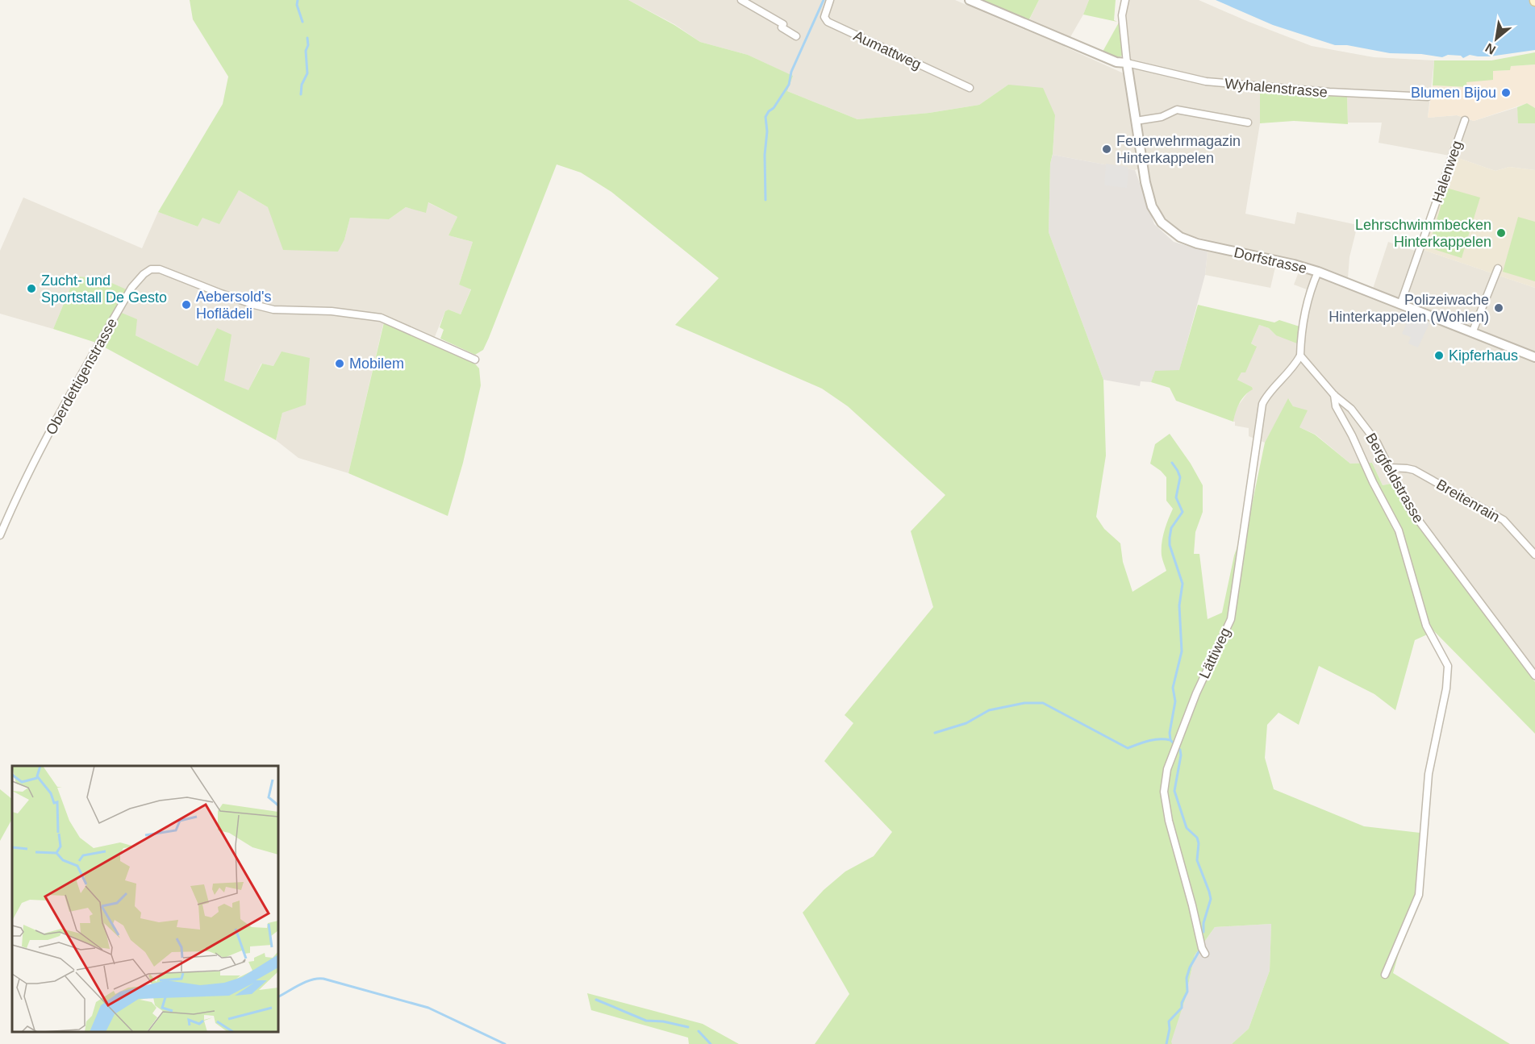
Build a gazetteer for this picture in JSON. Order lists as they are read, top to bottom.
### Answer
{
  "streets": {
    "street": [
      "Aumattweg",
      "Wyhalenstrasse",
      "Halenweg",
      "Dorfstrasse",
      "Oberdettigenstrasse",
      "Bergfeldstrasse",
      "Breitenrain",
      "Lättiweg"
    ]
  },
  "crossings": [
    ["Wyhalenstrasse", "Dorfstrasse"],
    ["Halenweg", "Dorfstrasse"],
    ["Bergfeldstrasse", "Breitenrain"],
    ["Bergfeldstrasse", "Lättiweg"]
  ],
  "places": [
    "Blumen Bijou",
    "Feuerwehrmagazin Hinterkappelen",
    "Lehrschwimmbecken Hinterkappelen",
    "Zucht- und Sportstall De Gesto",
    "Aebersold's Hoflädeli",
    "Polizeiwache Hinterkappelen (Wohlen)",
    "Kipferhaus",
    "Mobilem"
  ],
  "north": "bottom left"
}
